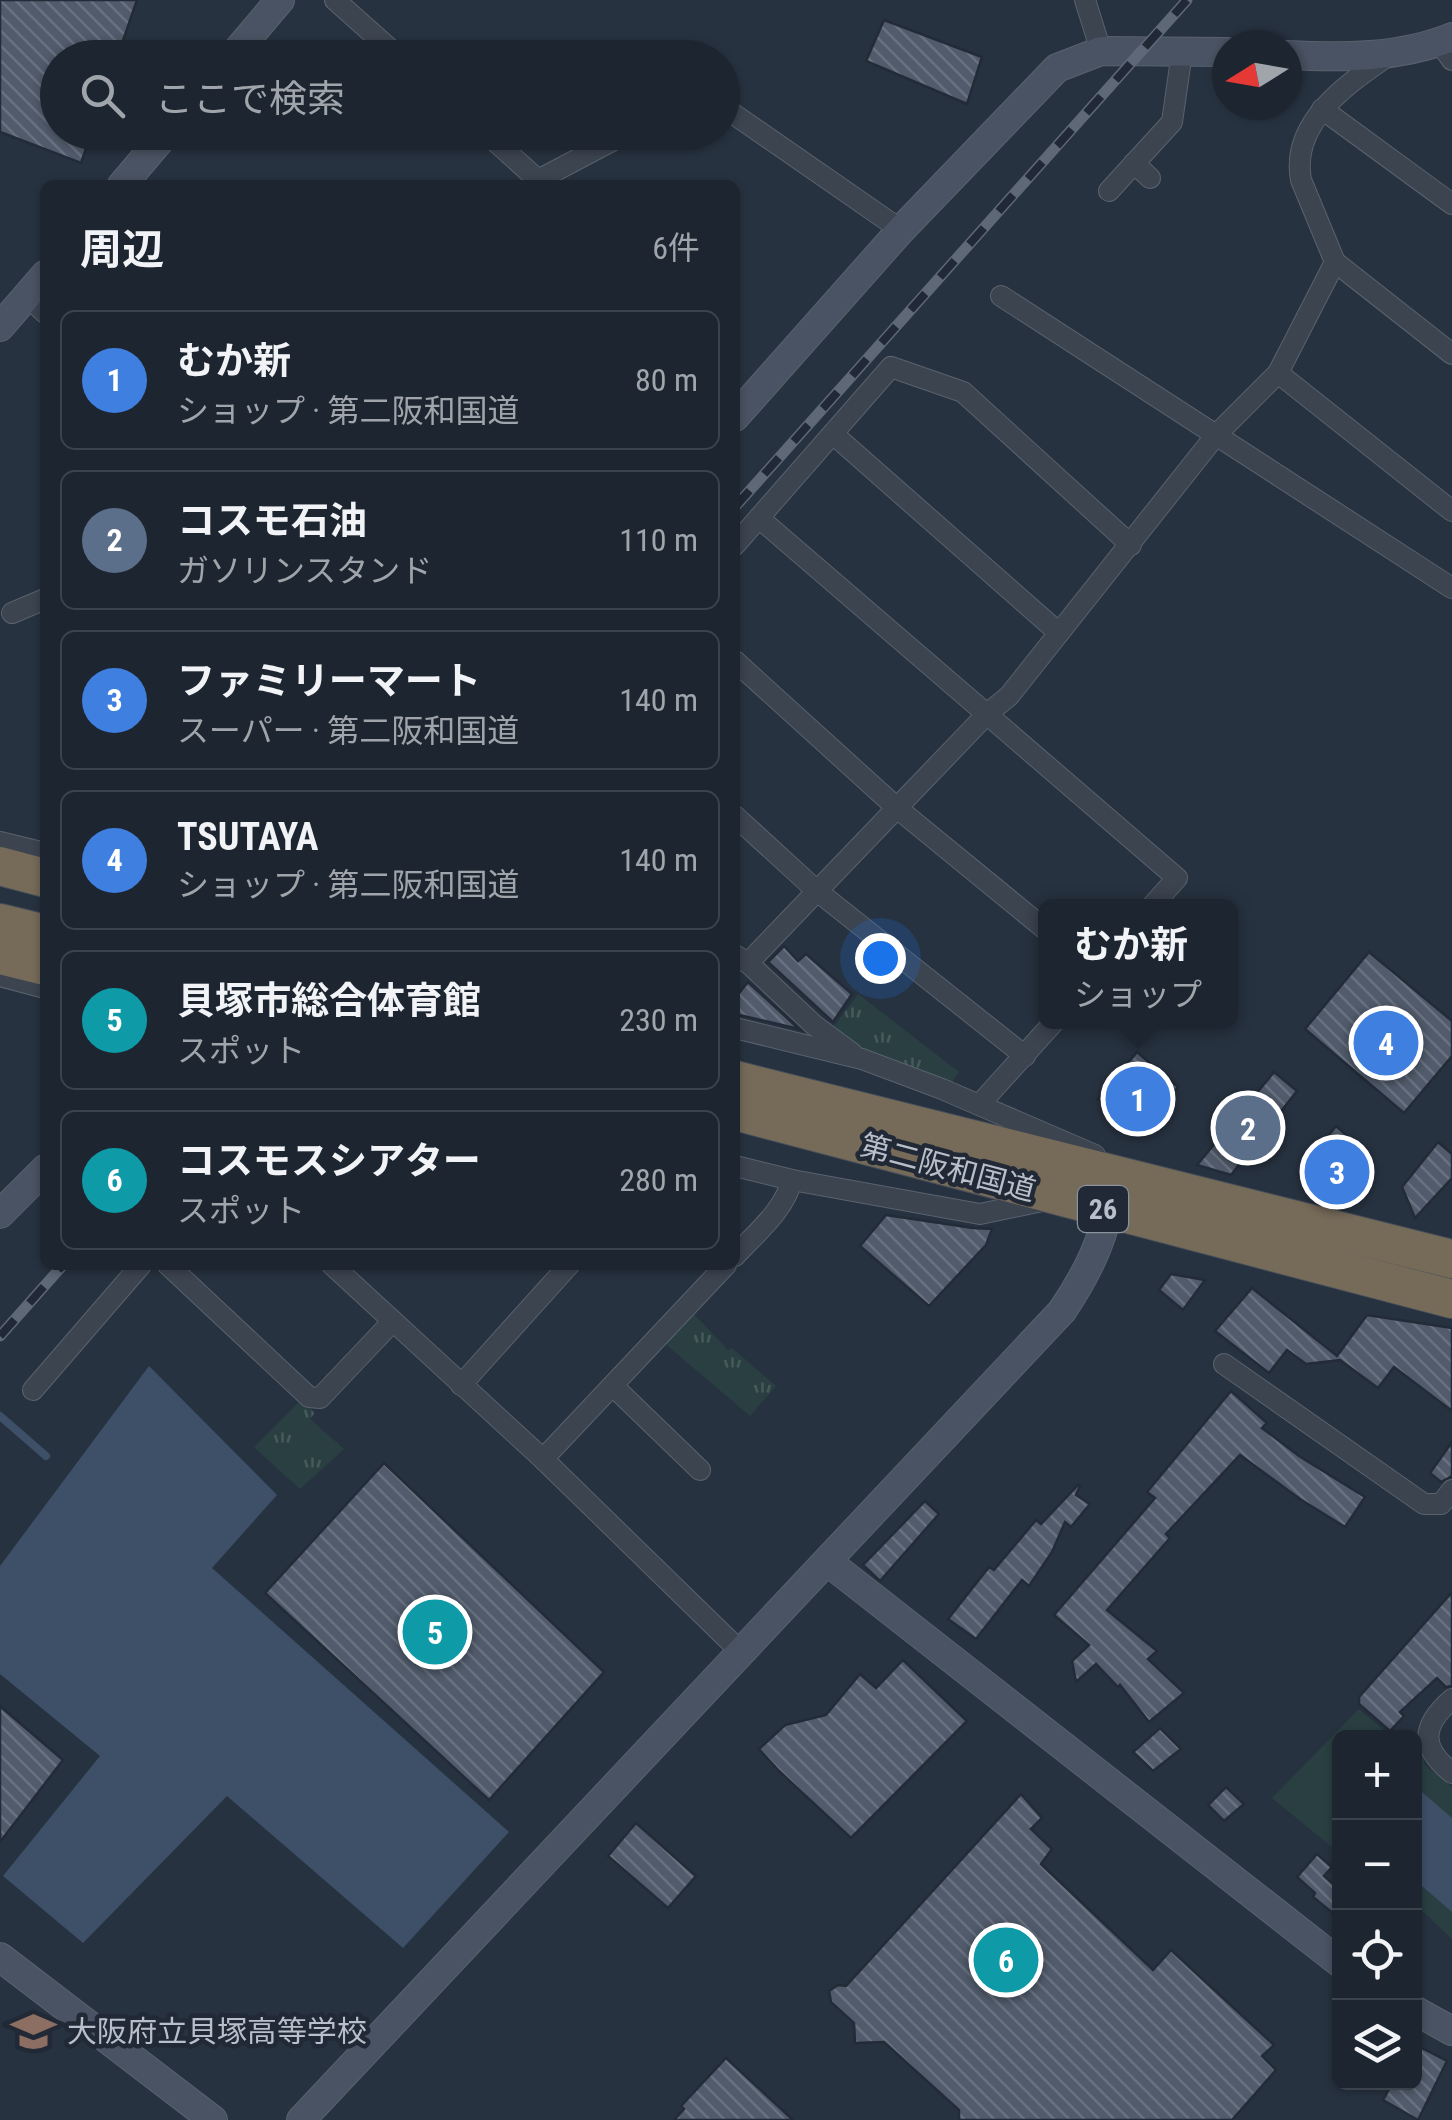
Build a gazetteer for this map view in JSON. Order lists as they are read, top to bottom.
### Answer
{
  "streets": {
    "highway": ["第二阪和国道", "26"]
  },
  "places": {
    "school or university": ["大阪府立貝塚高等学校"]
  },
  "north": "left",
  "page": {
    "search": "ここで検索",
    "heading": ["周辺", "6件"],
    "list": [
      {
        "mark": "1",
        "name": "むか新",
        "note": "ショップ · 第二阪和国道",
        "value": "80 m"
      },
      {
        "mark": "2",
        "name": "コスモ石油",
        "note": "ガソリンスタンド",
        "value": "110 m"
      },
      {
        "mark": "3",
        "name": "ファミリーマート",
        "note": "スーパー · 第二阪和国道",
        "value": "140 m"
      },
      {
        "mark": "4",
        "name": "TSUTAYA",
        "note": "ショップ · 第二阪和国道",
        "value": "140 m"
      },
      {
        "mark": "5",
        "name": "貝塚市総合体育館",
        "note": "スポット",
        "value": "230 m"
      },
      {
        "mark": "6",
        "name": "コスモスシアター",
        "note": "スポット",
        "value": "280 m"
      }
    ],
    "popup": ["むか新", "ショップ"],
    "pins": [
      "4",
      "1",
      "2",
      "3",
      "5",
      "6"
    ],
    "map_buttons": ["+", "−"]
  }
}
